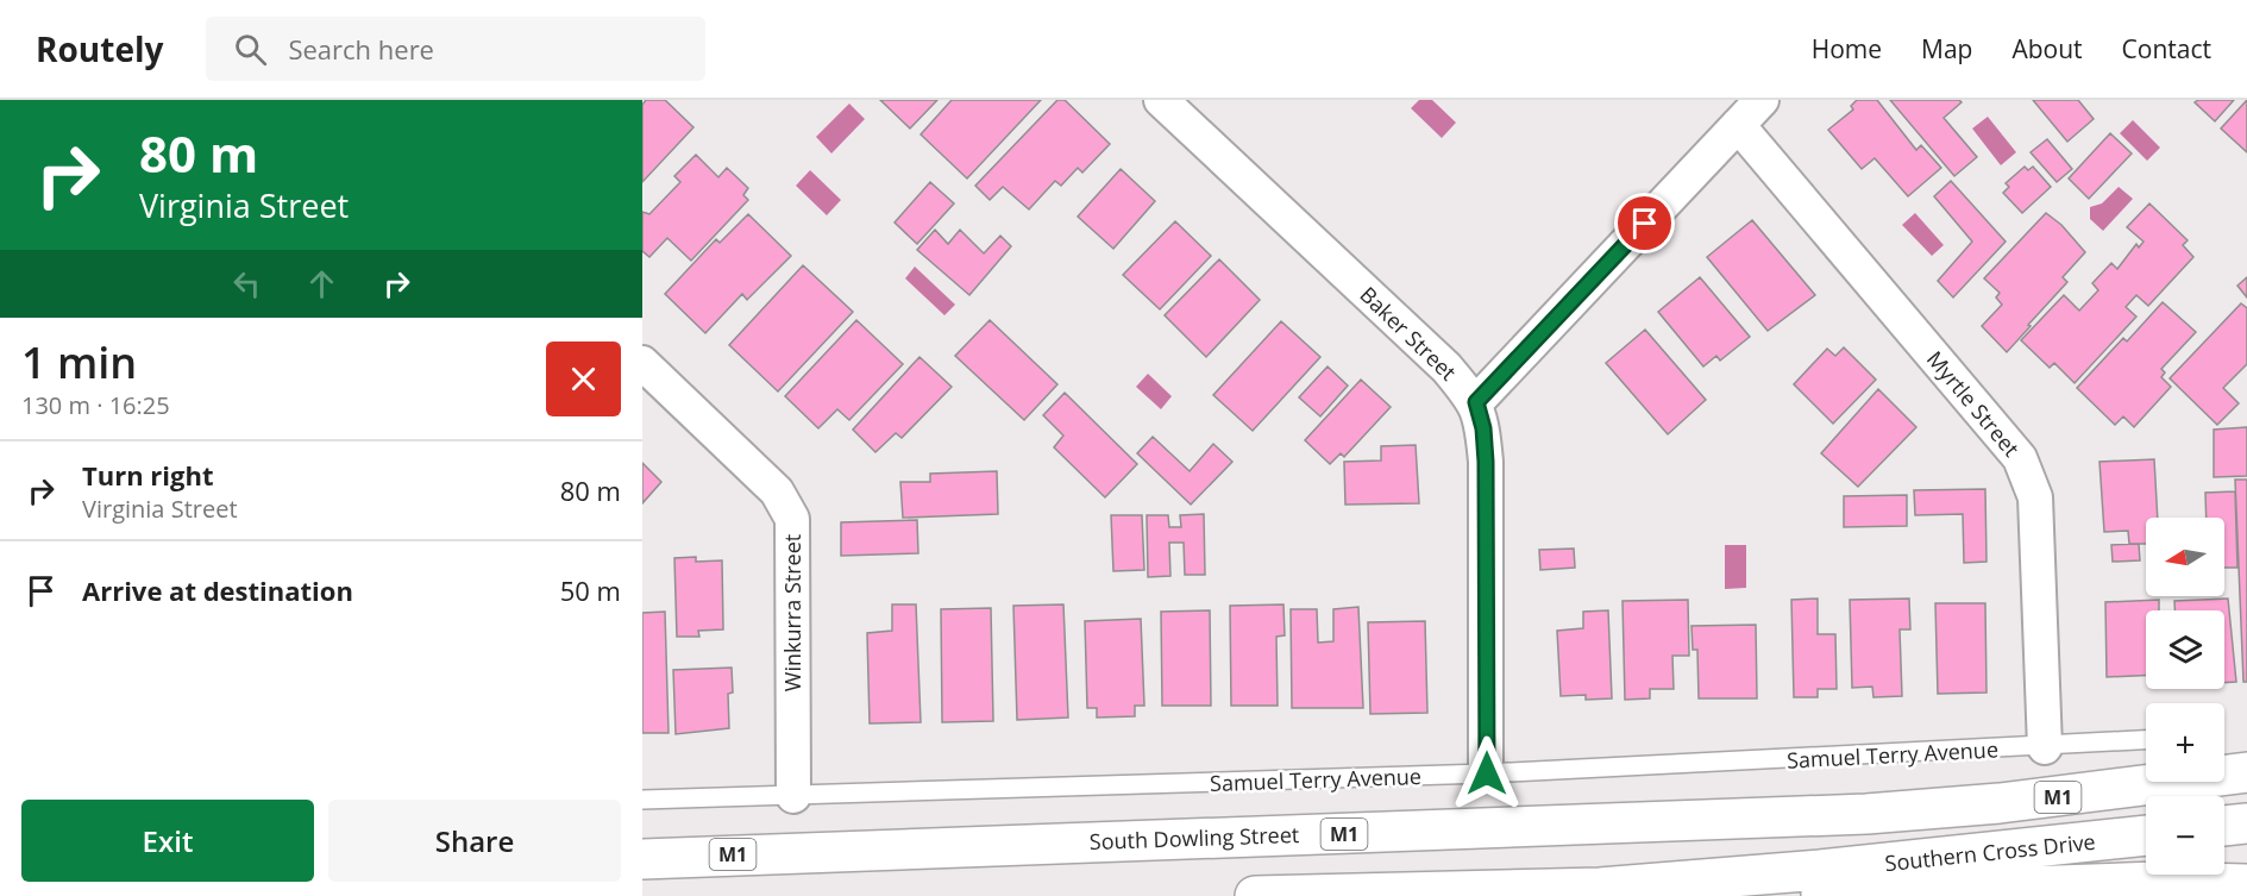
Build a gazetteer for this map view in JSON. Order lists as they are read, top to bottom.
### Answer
{
  "streets": {
    "highway": ["M1", "South Dowling Street", "Southern Cross Drive"],
    "street": ["Baker Street", "Myrtle Street", "Winkurra Street"],
    "lane": ["Samuel Terry Avenue"]
  },
  "crossings": [
    ["Baker Street", "Samuel Terry Avenue"],
    ["Myrtle Street", "Samuel Terry Avenue"],
    ["Winkurra Street", "Samuel Terry Avenue"],
    ["M1", "South Dowling Street"],
    ["M1", "Southern Cross Drive"]
  ],
  "north": "left",
  "page": {
    "header": "Routely",
    "search": "Search here",
    "nav": [
      "Home",
      "Map",
      "About",
      "Contact"
    ],
    "turn": ["80 m", "Virginia Street"],
    "heading": ["1 min", "130 m · 16:25"],
    "list": [
      {
        "name": "Turn right",
        "note": "Virginia Street",
        "value": "80 m"
      },
      {
        "name": "Arrive at destination",
        "value": "50 m"
      }
    ],
    "map_buttons": ["+", "−"],
    "buttons": ["Exit", "Share"]
  }
}
